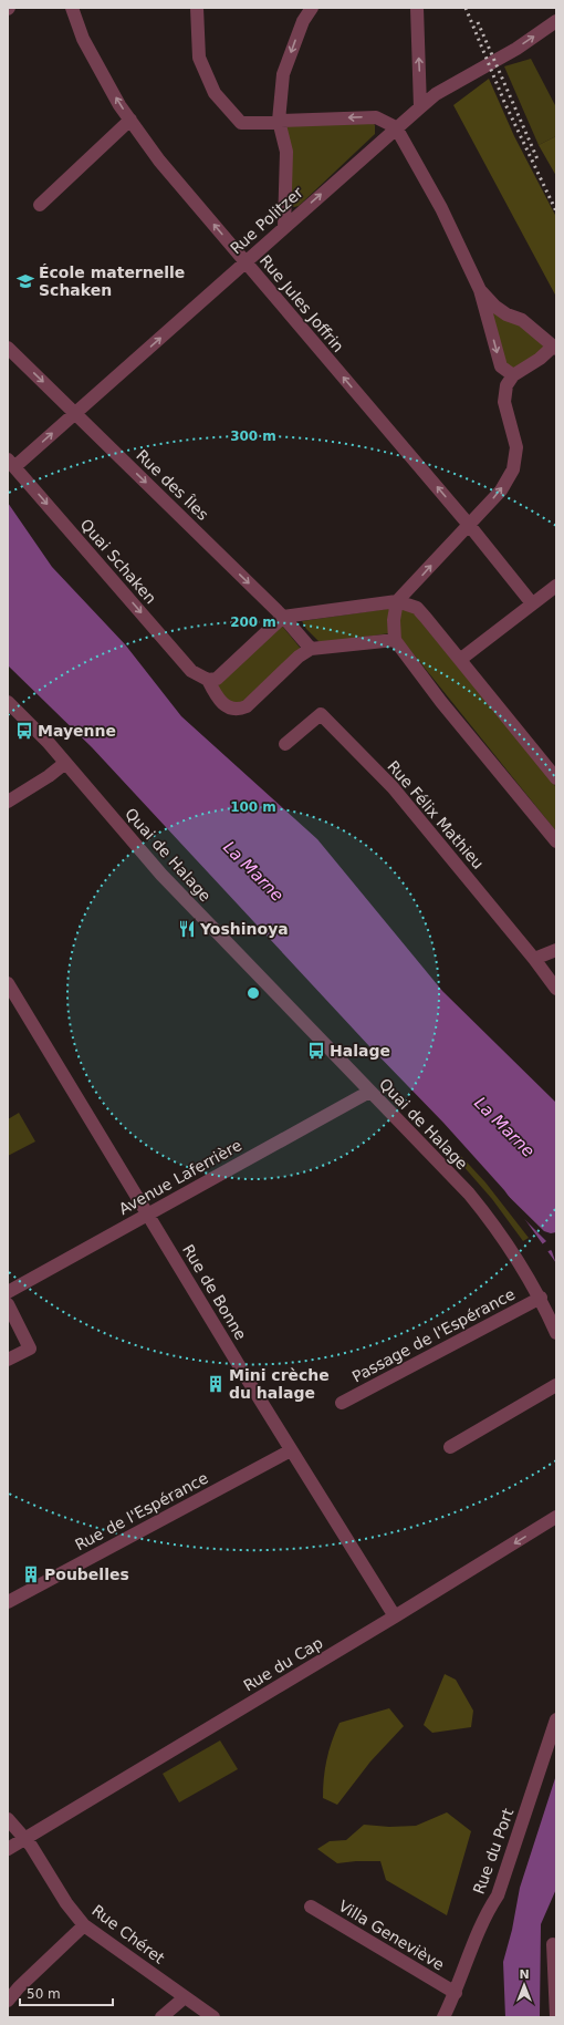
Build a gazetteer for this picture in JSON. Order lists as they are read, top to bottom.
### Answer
{
  "streets": {
    "street": [
      "Rue Politzer",
      "Rue Jules Joffrin",
      "Rue des Îles",
      "Quai Schaken",
      "Rue Félix Mathieu",
      "Quai de Halage",
      "Avenue Laferrière",
      "Rue de Bonne",
      "Passage de l'Espérance",
      "Rue de l'Espérance",
      "Rue du Cap",
      "Rue du Port",
      "Rue Chéret",
      "Villa Geneviève"
    ]
  },
  "crossings": [
    ["Rue Politzer", "Rue Jules Joffrin"],
    ["Rue Politzer", "Rue des Îles"],
    ["Rue Politzer", "Quai Schaken"],
    ["Quai de Halage", "Avenue Laferrière"],
    ["Quai de Halage", "Passage de l'Espérance"],
    ["Avenue Laferrière", "Rue de Bonne"],
    ["Rue de Bonne", "Rue de l'Espérance"],
    ["Rue de Bonne", "Rue du Cap"],
    ["Rue du Cap", "Rue Chéret"],
    ["Rue du Port", "Villa Geneviève"]
  ],
  "one_way": [
    "Rue Politzer",
    "Rue Jules Joffrin",
    "Rue des Îles",
    "Quai Schaken"
  ],
  "water": ["La Marne"],
  "places": {
    "school or university": ["École maternelle Schaken"],
    "bus stop": ["Mayenne", "Halage"],
    "restaurant": ["Yoshinoya"],
    "building": ["Mini crèche du halage", "Poubelles"]
  },
  "scale_bar": "50 m",
  "north": "top",
  "rings": ["300 m", "200 m", "100 m"]
}
